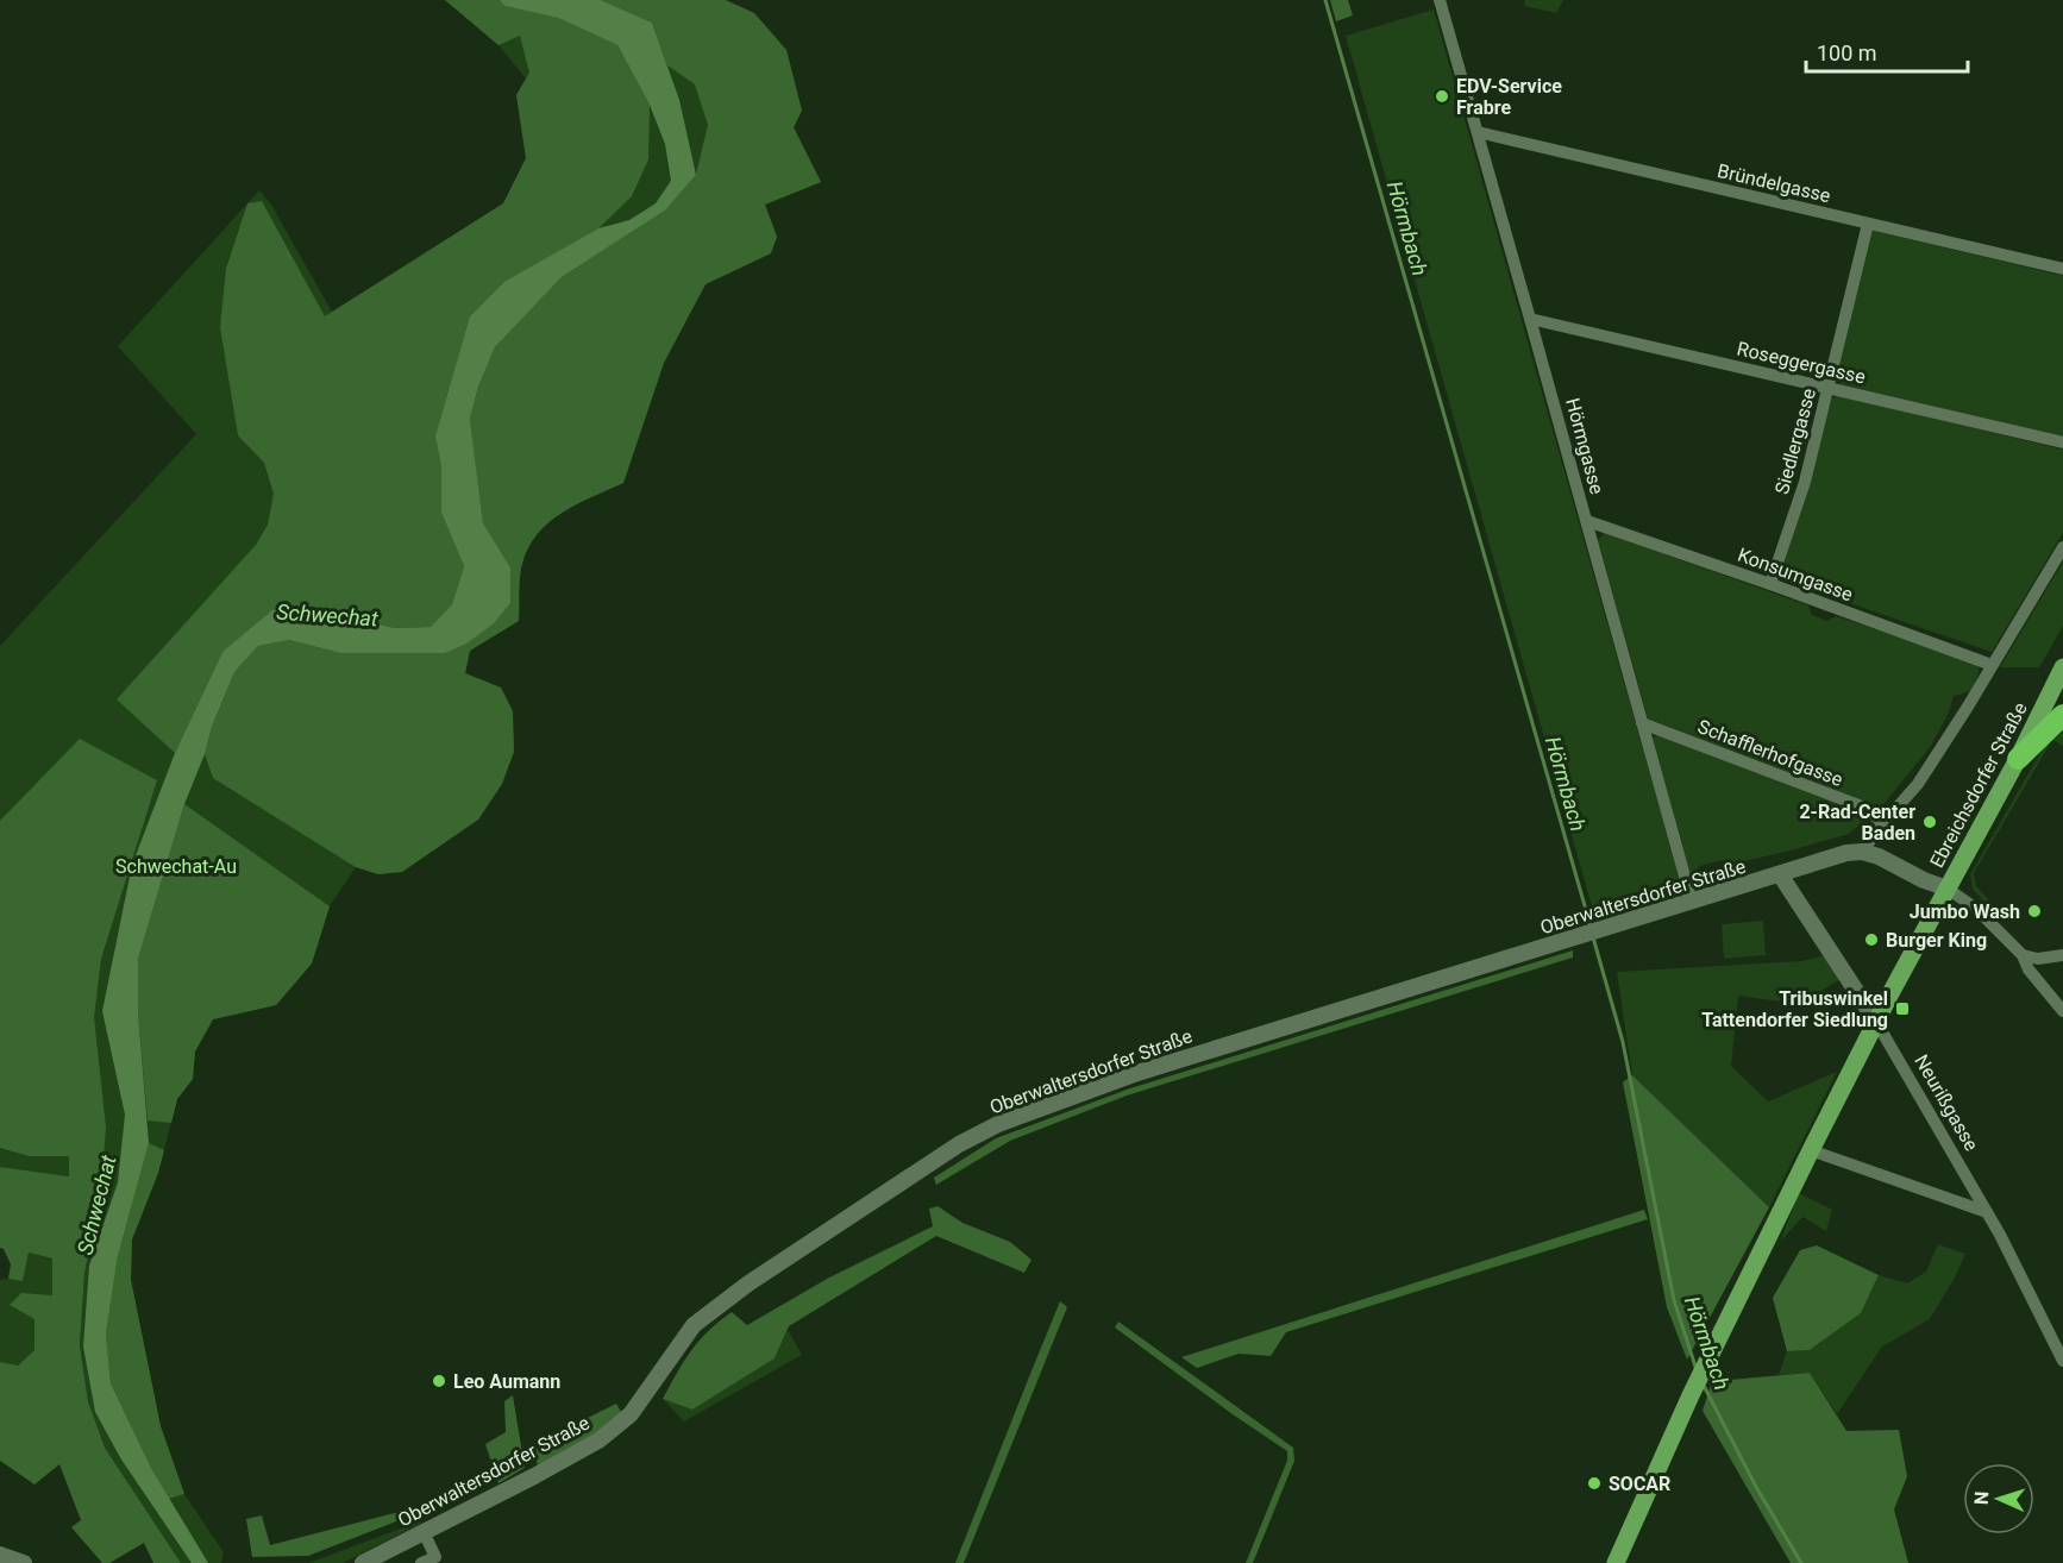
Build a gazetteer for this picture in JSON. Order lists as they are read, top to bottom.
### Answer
{
  "streets": {
    "main road": ["Ebreichsdorfer Straße"],
    "street": [
      "Bründelgasse",
      "Roseggergasse",
      "Siedlergasse",
      "Hörmgasse",
      "Konsumgasse",
      "Schafflerhofgasse",
      "Oberwaltersdorfer Straße",
      "Neurißgasse"
    ]
  },
  "crossings": [
    ["Bründelgasse", "Siedlergasse"],
    ["Bründelgasse", "Hörmgasse"],
    ["Roseggergasse", "Siedlergasse"],
    ["Roseggergasse", "Hörmgasse"],
    ["Siedlergasse", "Konsumgasse"],
    ["Hörmgasse", "Konsumgasse"],
    ["Hörmgasse", "Schafflerhofgasse"],
    ["Hörmgasse", "Oberwaltersdorfer Straße"],
    ["Ebreichsdorfer Straße", "Neurißgasse"],
    ["Oberwaltersdorfer Straße", "Neurißgasse"]
  ],
  "water": ["Hörmbach", "Schwechat"],
  "parks": ["Schwechat-Au"],
  "places": {
    "other": [
      "EDV-Service Frabre",
      "2-Rad-Center Baden",
      "Jumbo Wash",
      "Burger King",
      "Leo Aumann",
      "SOCAR"
    ],
    "transit": ["Tribuswinkel Tattendorfer Siedlung"]
  },
  "scale_bar": "100 m",
  "north": "left"
}
